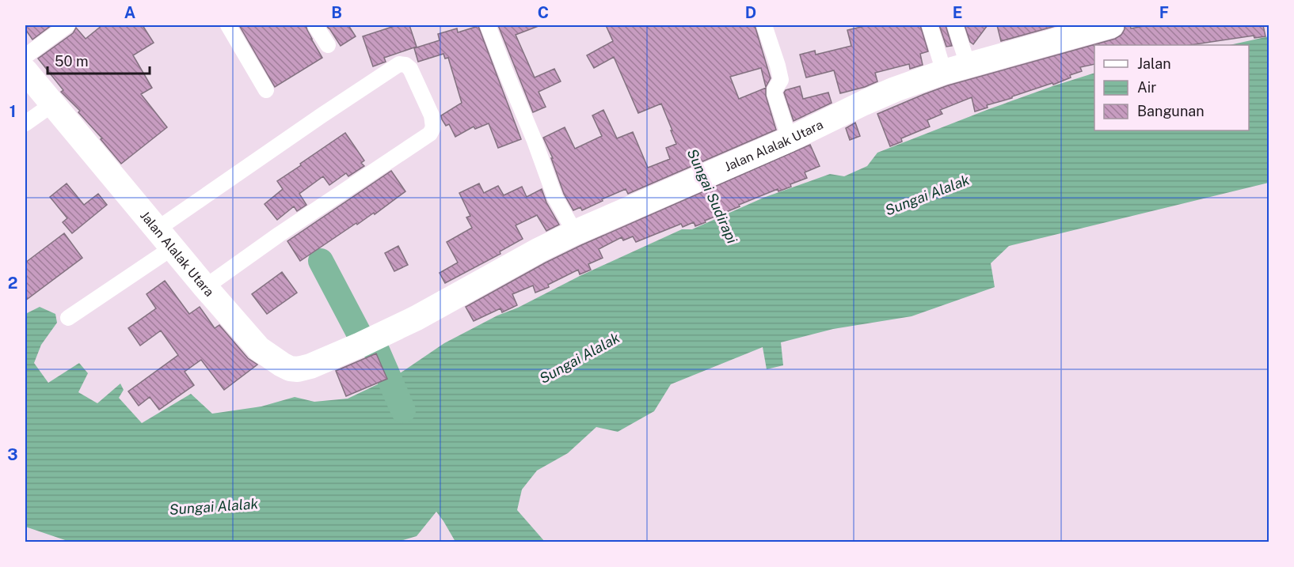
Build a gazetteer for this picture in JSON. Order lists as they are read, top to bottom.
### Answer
{
  "streets": {
    "main road": ["Jalan Alalak Utara"]
  },
  "water": ["Sungai Alalak", "Sungai Sudirapi"],
  "legend": ["Jalan", "Air", "Bangunan"],
  "scale_bar": "50 m",
  "grid": {
    "columns": [
      "A",
      "B",
      "C",
      "D",
      "E",
      "F"
    ],
    "rows": ["1", "2", "3"]
  }
}
